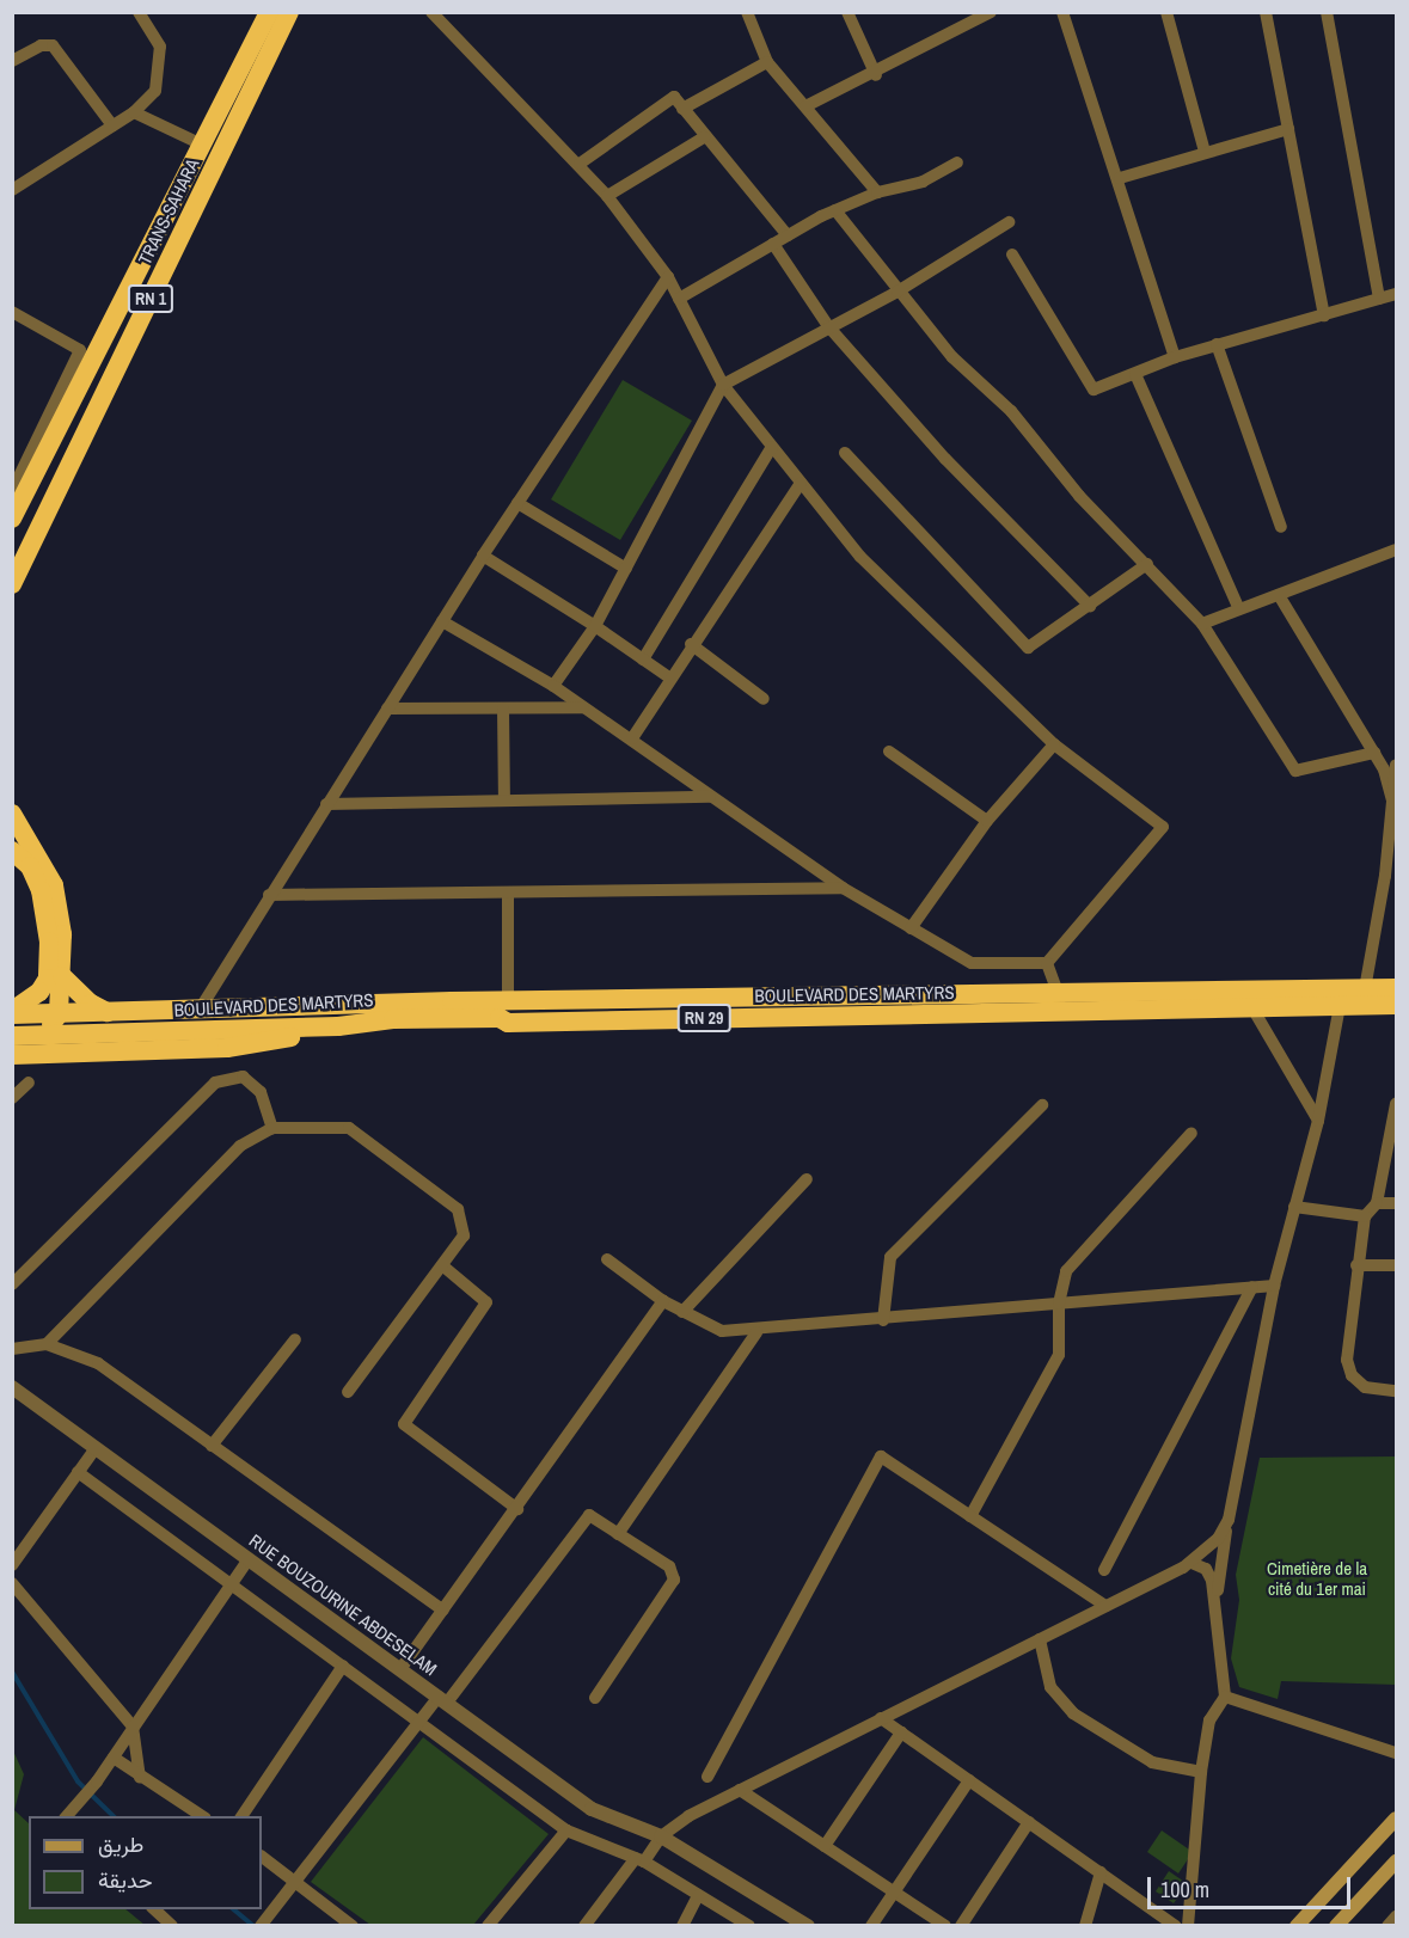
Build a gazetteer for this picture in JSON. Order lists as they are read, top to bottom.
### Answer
{
  "streets": {
    "highway": [
      "TRANS-SAHARA",
      "RN 1",
      "BOULEVARD DES MARTYRS",
      "RN 29"
    ],
    "street": ["RUE BOUZOURINE ABDESELAM"]
  },
  "parks": ["Cimetière de la cité du 1er mai"],
  "legend": ["طريق", "حديقة"],
  "scale_bar": "100 m"
}
